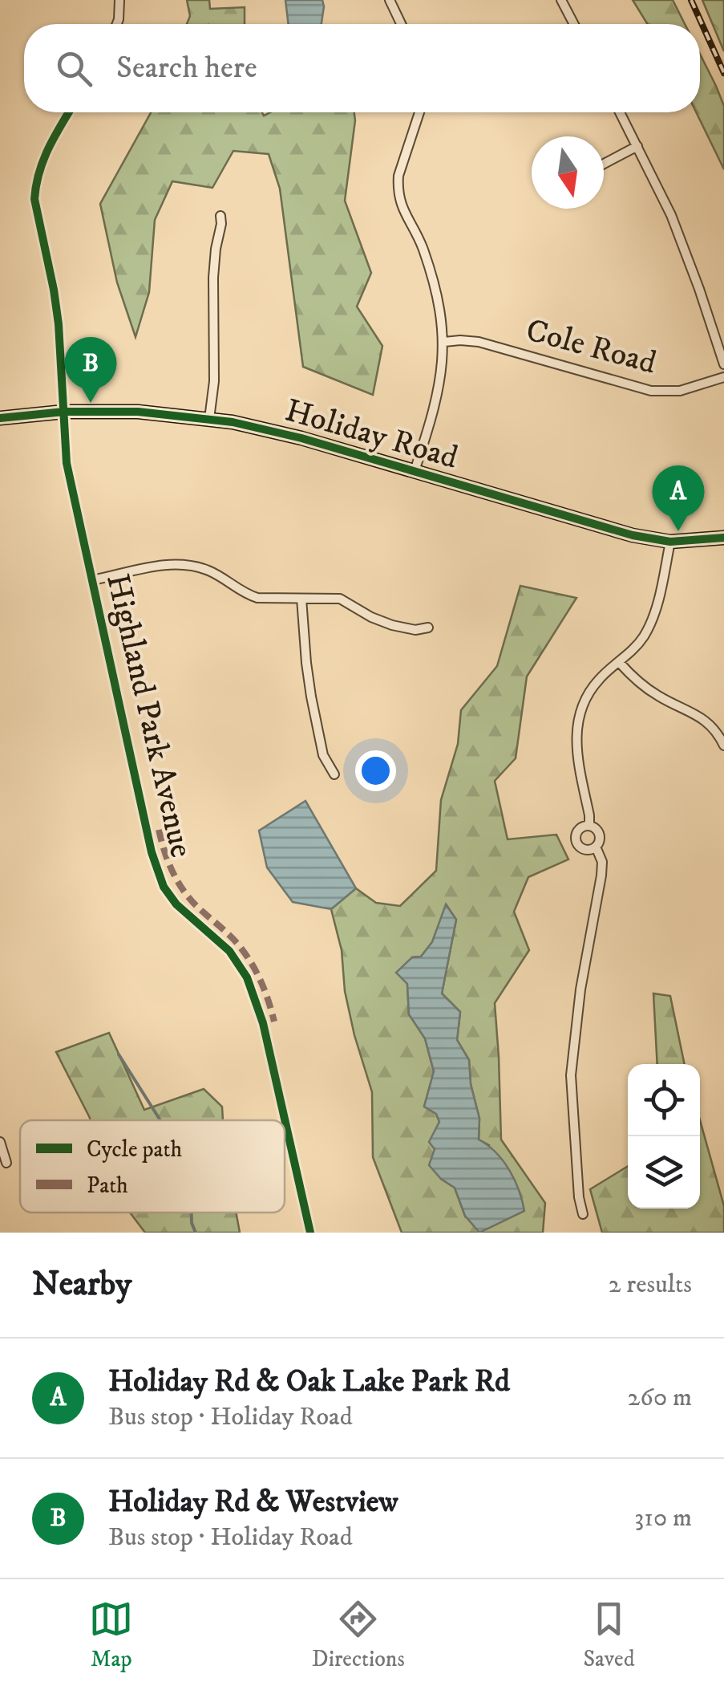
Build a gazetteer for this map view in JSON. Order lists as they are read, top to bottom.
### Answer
{
  "streets": {
    "street": ["Cole Road", "Holiday Road", "Highland Park Avenue"]
  },
  "crossings": [
    ["Holiday Road", "Highland Park Avenue"]
  ],
  "legend": ["Cycle path", "Path"],
  "north": "bottom",
  "page": {
    "search": "Search here",
    "pins": ["B", "A"],
    "heading": ["Nearby", "2 results"],
    "list": [
      {
        "mark": "A",
        "name": "Holiday Rd & Oak Lake Park Rd",
        "note": "Bus stop · Holiday Road",
        "value": "260 m"
      },
      {
        "mark": "B",
        "name": "Holiday Rd & Westview",
        "note": "Bus stop · Holiday Road",
        "value": "310 m"
      }
    ],
    "nav": ["Map", "Directions", "Saved"]
  }
}
